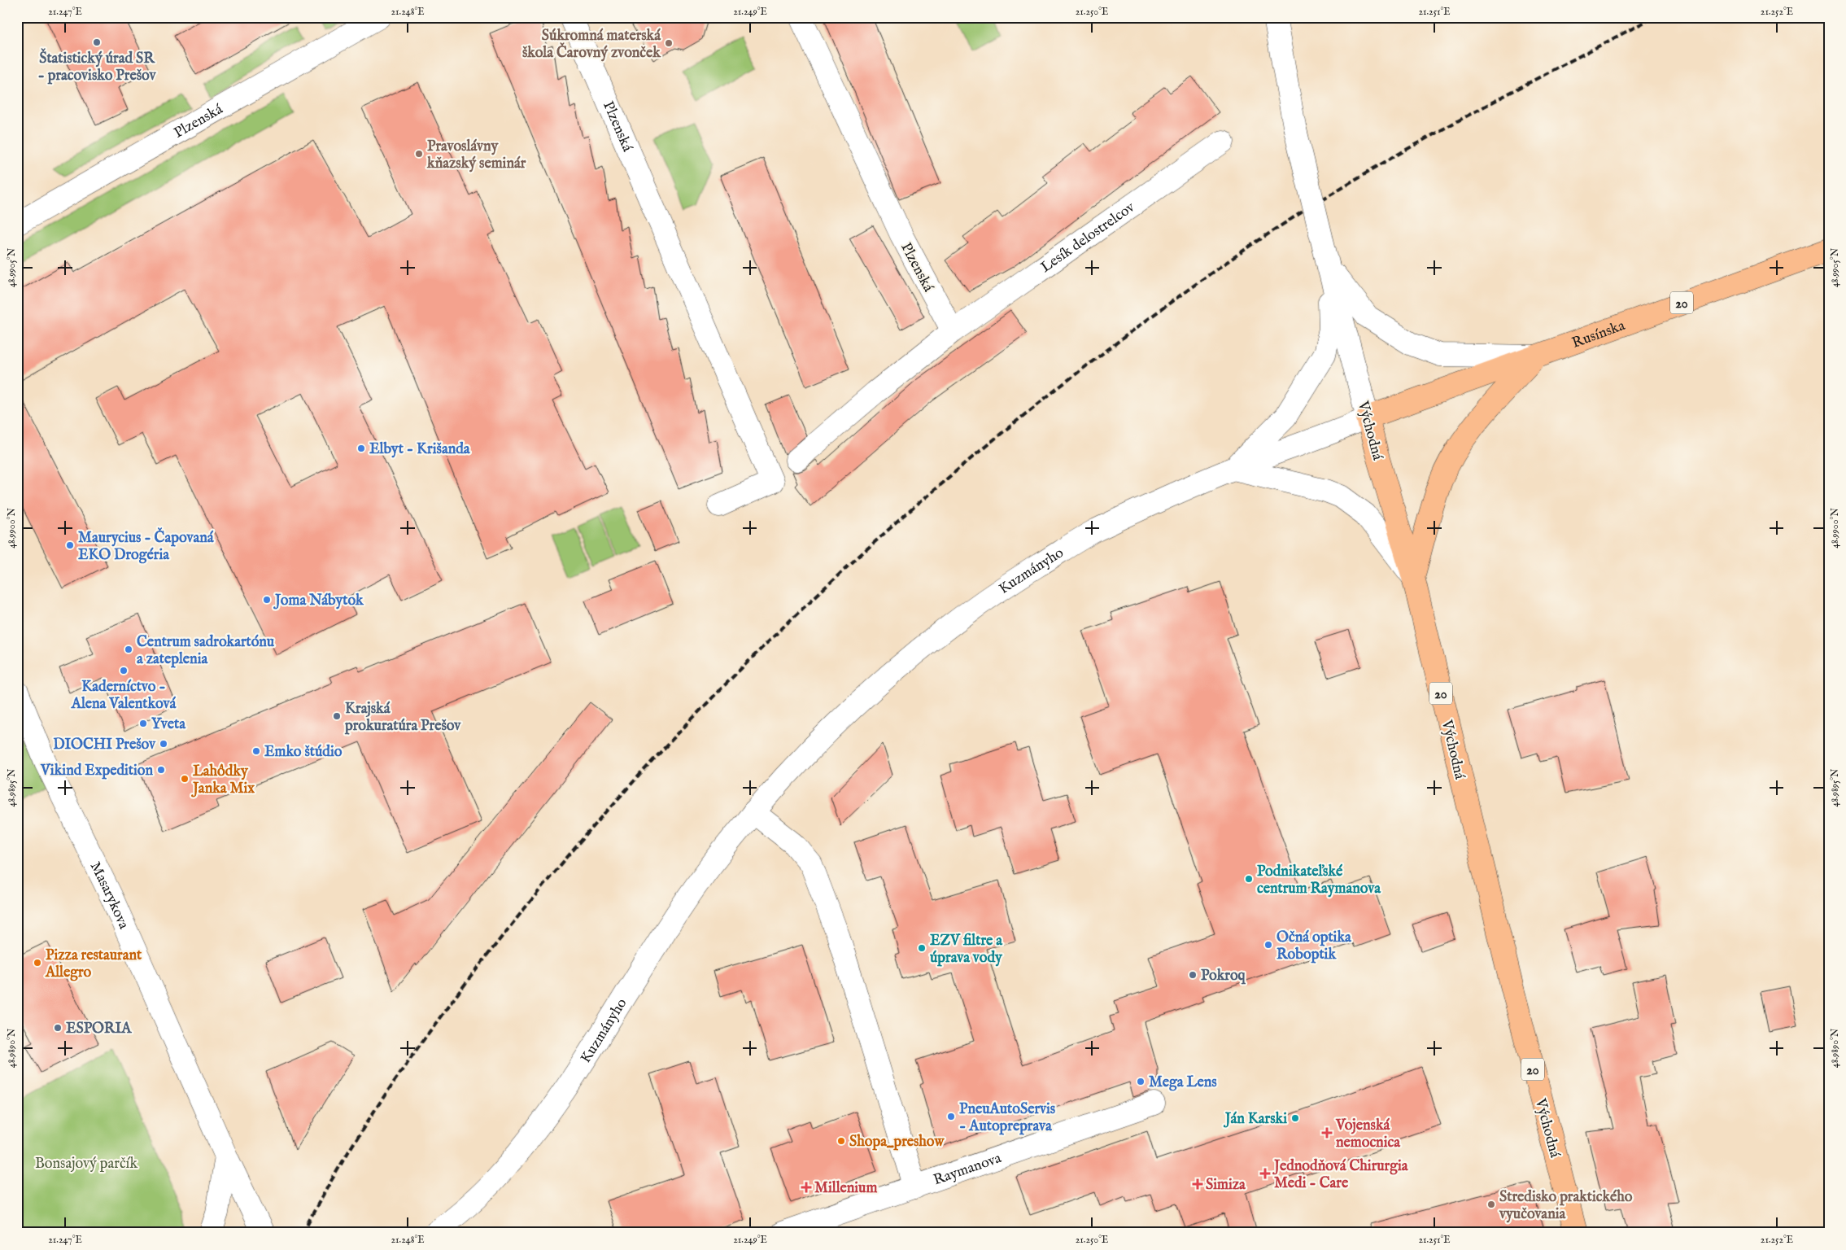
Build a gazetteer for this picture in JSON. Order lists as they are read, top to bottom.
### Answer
{
  "streets": {
    "main road": ["20", "Rusínska", "Východná"],
    "street": [
      "Plzenská",
      "Lesík delostrelcov",
      "Kuzmányho",
      "Masarykova",
      "Raymanova"
    ]
  },
  "crossings": [
    ["Plzenská", "Lesík delostrelcov"],
    ["20", "Rusínska"],
    ["20", "Východná"],
    ["Rusínska", "Východná"],
    ["Rusínska", "Kuzmányho"],
    ["Východná", "Kuzmányho"]
  ],
  "parks": ["Bonsajový parčík"],
  "places": {
    "other": [
      "Štatistický úrad SR - pracovisko Prešov",
      "Súkromná materská škola Čarovný zvonček",
      "Pravoslávny kňazský seminár",
      "Elbyt - Krišanda",
      "Maurycius - Čapovaná EKO Drogéria",
      "Joma Nábytok",
      "Centrum sadrokartónu a zateplenia",
      "Kaderníctvo - Alena Valentková",
      "Krajská prokuratúra Prešov",
      "Yveta",
      "DIOCHI Prešov",
      "Emko štúdio",
      "Vikind Expedition",
      "Lahôdky Janka Mix",
      "Podnikateľské centrum Raymanova",
      "Očná optika Roboptik",
      "EZV filtre a úprava vody",
      "Pizza restaurant Allegro",
      "Pokroq",
      "ESPORIA",
      "Mega Lens",
      "PneuAutoServis - Autopreprava",
      "Ján Karski",
      "Shopa_preshow",
      "Stredisko praktického vyučovania"
    ],
    "health": [
      "Vojenská nemocnica",
      "Jednodňová Chirurgia Medi - Care",
      "Simiza",
      "Millenium"
    ]
  },
  "coordinates": [
    "21.247°E",
    "21.248°E",
    "21.249°E",
    "21.250°E",
    "21.251°E",
    "21.252°E",
    "48.9905°N",
    "48.9900°N",
    "48.9895°N",
    "48.9890°N"
  ]
}
